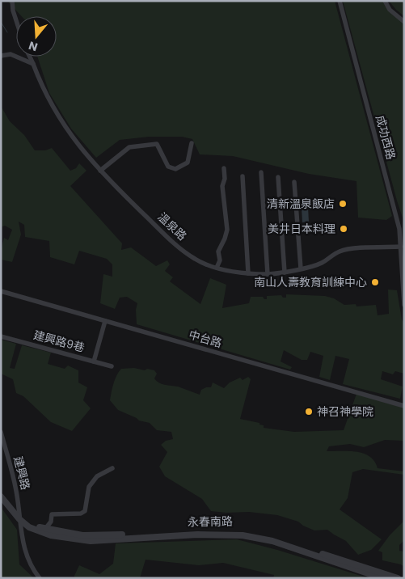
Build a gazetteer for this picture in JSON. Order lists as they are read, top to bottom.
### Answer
{
  "streets": {
    "street": [
      "成功西路",
      "溫泉路",
      "中台路",
      "建興路9巷",
      "建興路",
      "永春南路"
    ]
  },
  "crossings": [
    ["成功西路", "溫泉路"],
    ["建興路", "永春南路"]
  ],
  "places": [
    "清新溫泉飯店",
    "美井日本料理",
    "南山人壽教育訓練中心",
    "神召神學院"
  ],
  "north": "bottom"
}
